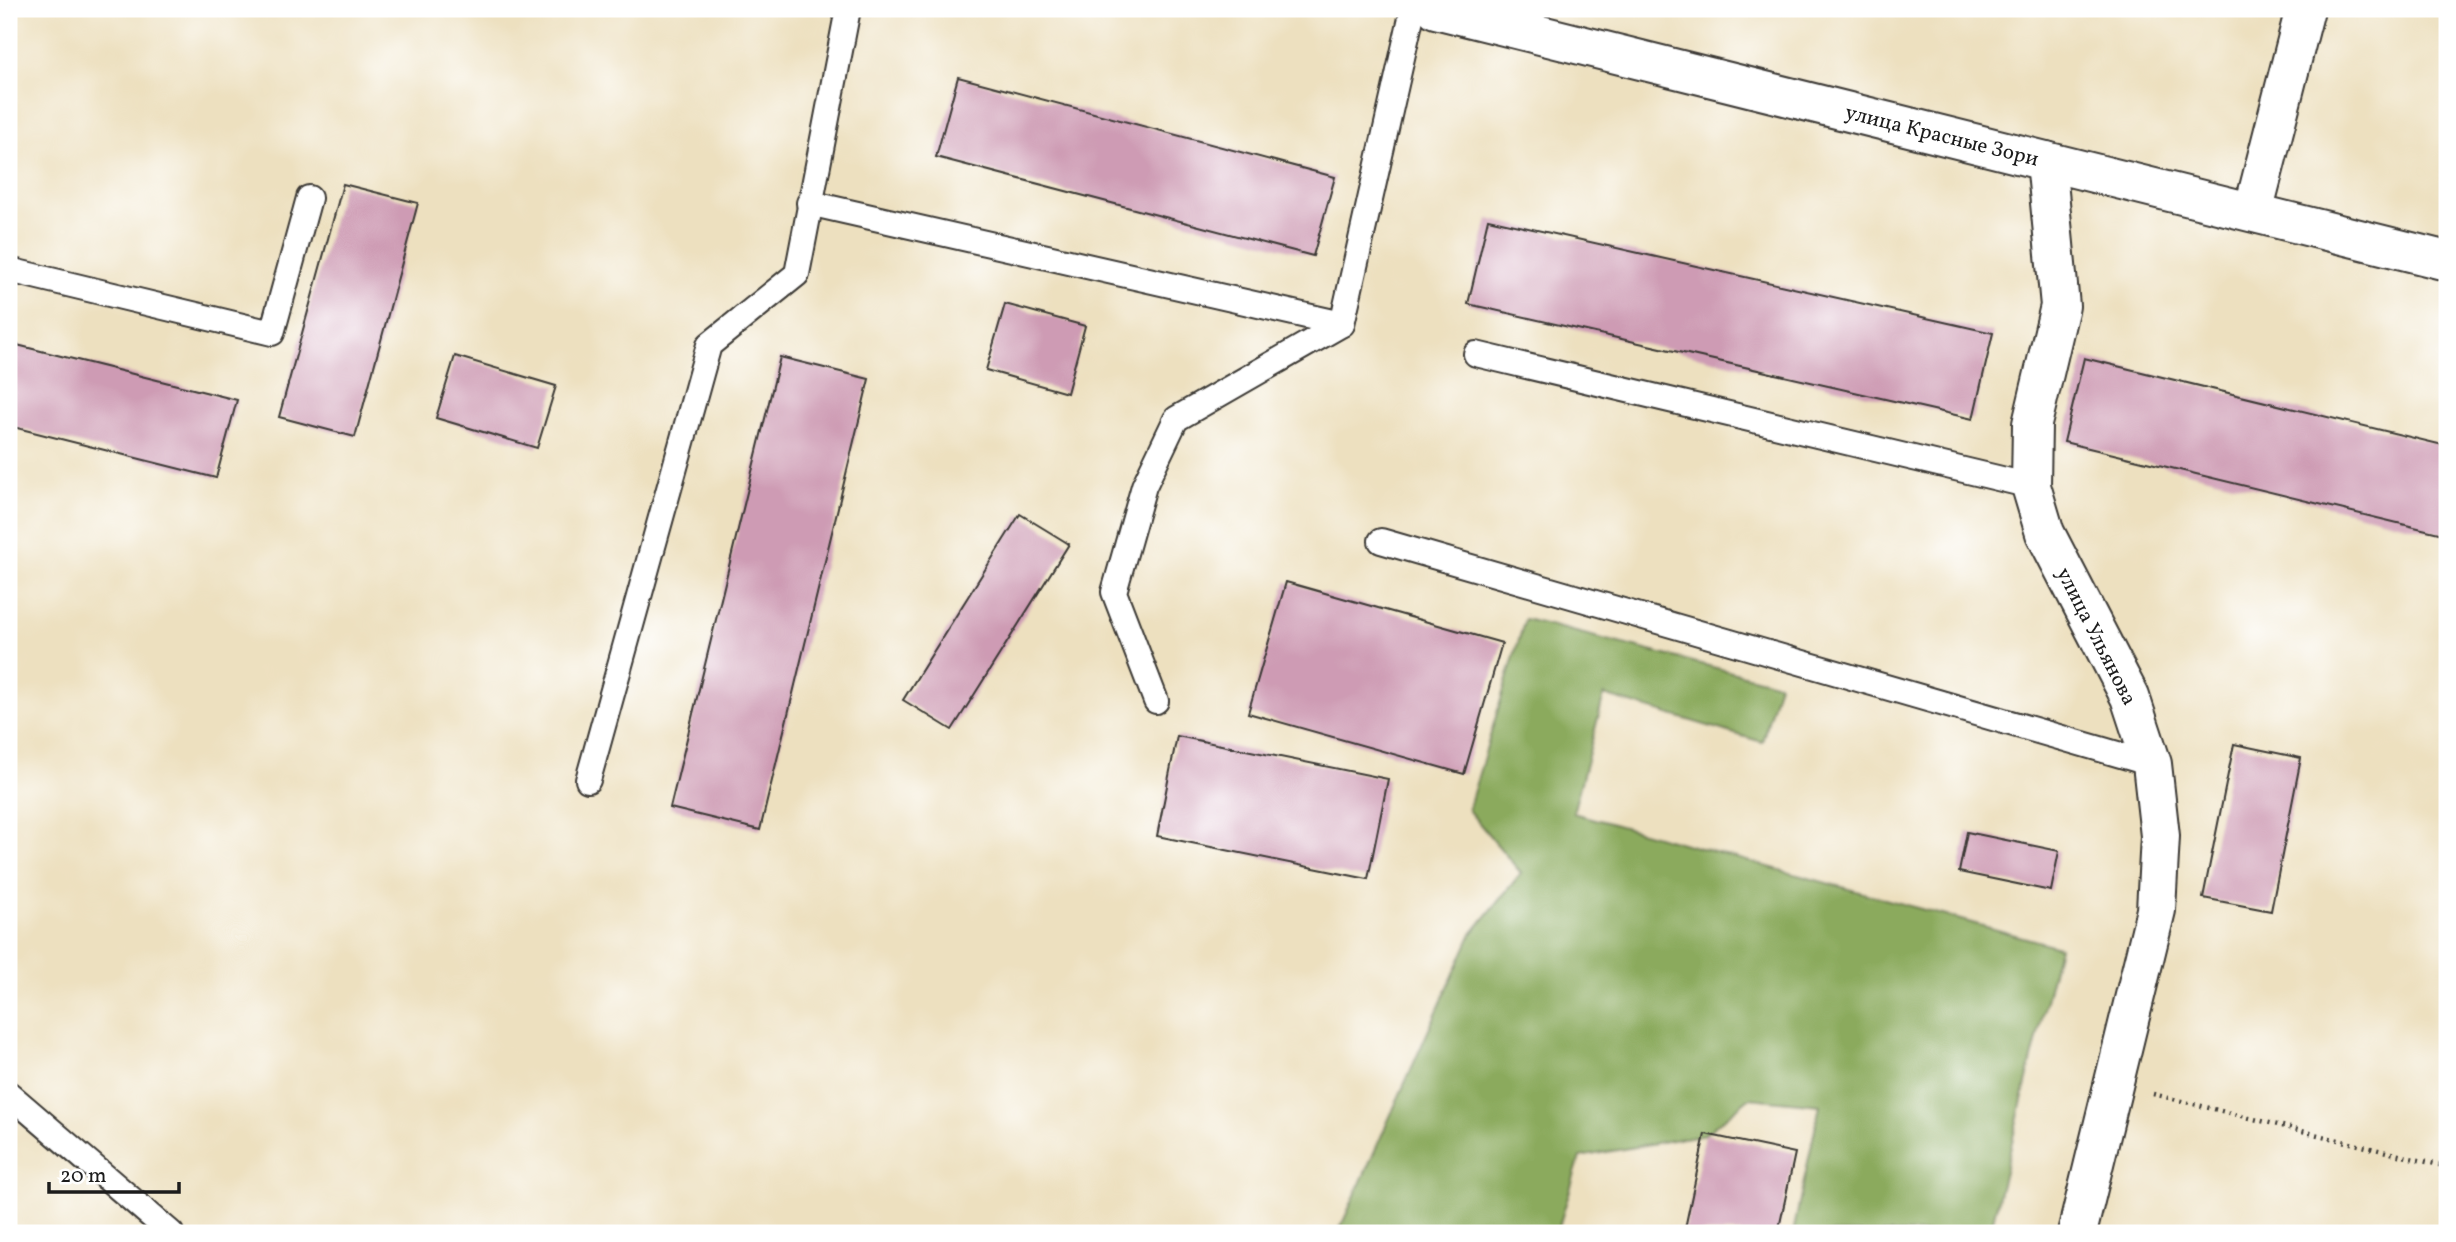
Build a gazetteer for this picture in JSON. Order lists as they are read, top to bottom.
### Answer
{
  "streets": {
    "street": ["улица Красные Зори", "улица Ульянова"]
  },
  "crossings": [
    ["улица Красные Зори", "улица Ульянова"]
  ],
  "scale_bar": "20 m"
}
